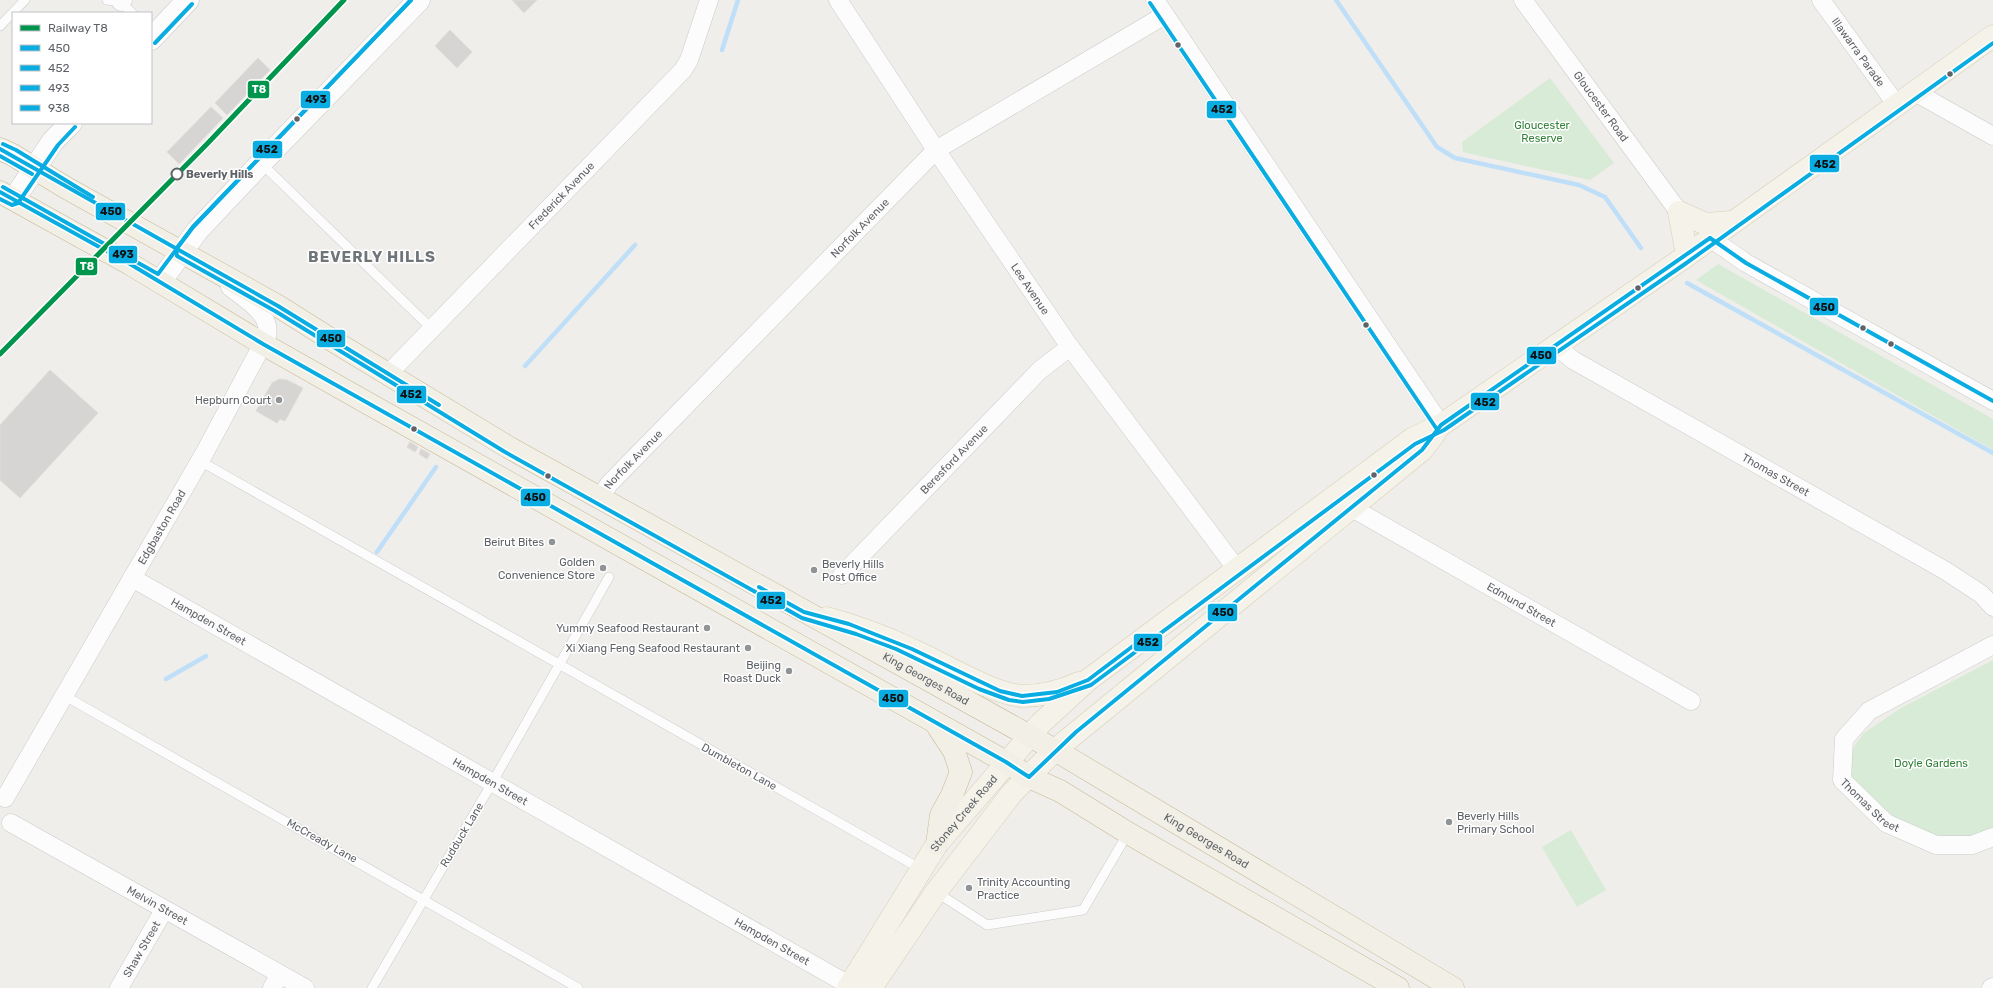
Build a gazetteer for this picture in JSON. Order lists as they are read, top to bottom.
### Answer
{
  "streets": {
    "highway": ["King Georges Road"],
    "main road": ["Stoney Creek Road"],
    "street": [
      "Illawarra Parade",
      "Gloucester Road",
      "Frederick Avenue",
      "Norfolk Avenue",
      "Lee Avenue",
      "Beresford Avenue",
      "Thomas Street",
      "Edgbaston Road",
      "Edmund Street",
      "Hampden Street",
      "Melvin Street",
      "Shaw Street"
    ],
    "lane": ["Dumbleton Lane", "Rudduck Lane", "McCready Lane"]
  },
  "crossings": [
    ["Illawarra Parade", "Stoney Creek Road"],
    ["Frederick Avenue", "King Georges Road"],
    ["Norfolk Avenue", "Lee Avenue"],
    ["Norfolk Avenue", "King Georges Road"],
    ["Lee Avenue", "Beresford Avenue"],
    ["Lee Avenue", "Stoney Creek Road"],
    ["Thomas Street", "Stoney Creek Road"],
    ["Edgbaston Road", "Hampden Street"],
    ["Edgbaston Road", "King Georges Road"],
    ["Edgbaston Road", "Dumbleton Lane"],
    ["Edgbaston Road", "McCready Lane"],
    ["Edgbaston Road", "Melvin Street"],
    ["Edmund Street", "Stoney Creek Road"],
    ["Hampden Street", "Stoney Creek Road"],
    ["Hampden Street", "Rudduck Lane"],
    ["King Georges Road", "Stoney Creek Road"],
    ["Dumbleton Lane", "Stoney Creek Road"],
    ["Dumbleton Lane", "Rudduck Lane"],
    ["Rudduck Lane", "McCready Lane"],
    ["Melvin Street", "Shaw Street"]
  ],
  "districts": ["BEVERLY HILLS"],
  "parks": ["Gloucester Reserve", "Doyle Gardens"],
  "places": [
    "Beverly Hills",
    "Hepburn Court",
    "Beirut Bites",
    "Golden Convenience Store",
    "Beverly Hills Post Office",
    "Yummy Seafood Restaurant",
    "Xi Xiang Feng Seafood Restaurant",
    "Beijing Roast Duck",
    "Beverly Hills Primary School",
    "Trinity Accounting Practice"
  ],
  "lines": [
    "rail line T8",
    "transit line 452",
    "transit line 493",
    "transit line 938",
    "transit line 450"
  ],
  "legend": [
    "Railway T8",
    "450",
    "452",
    "493",
    "938"
  ]
}
